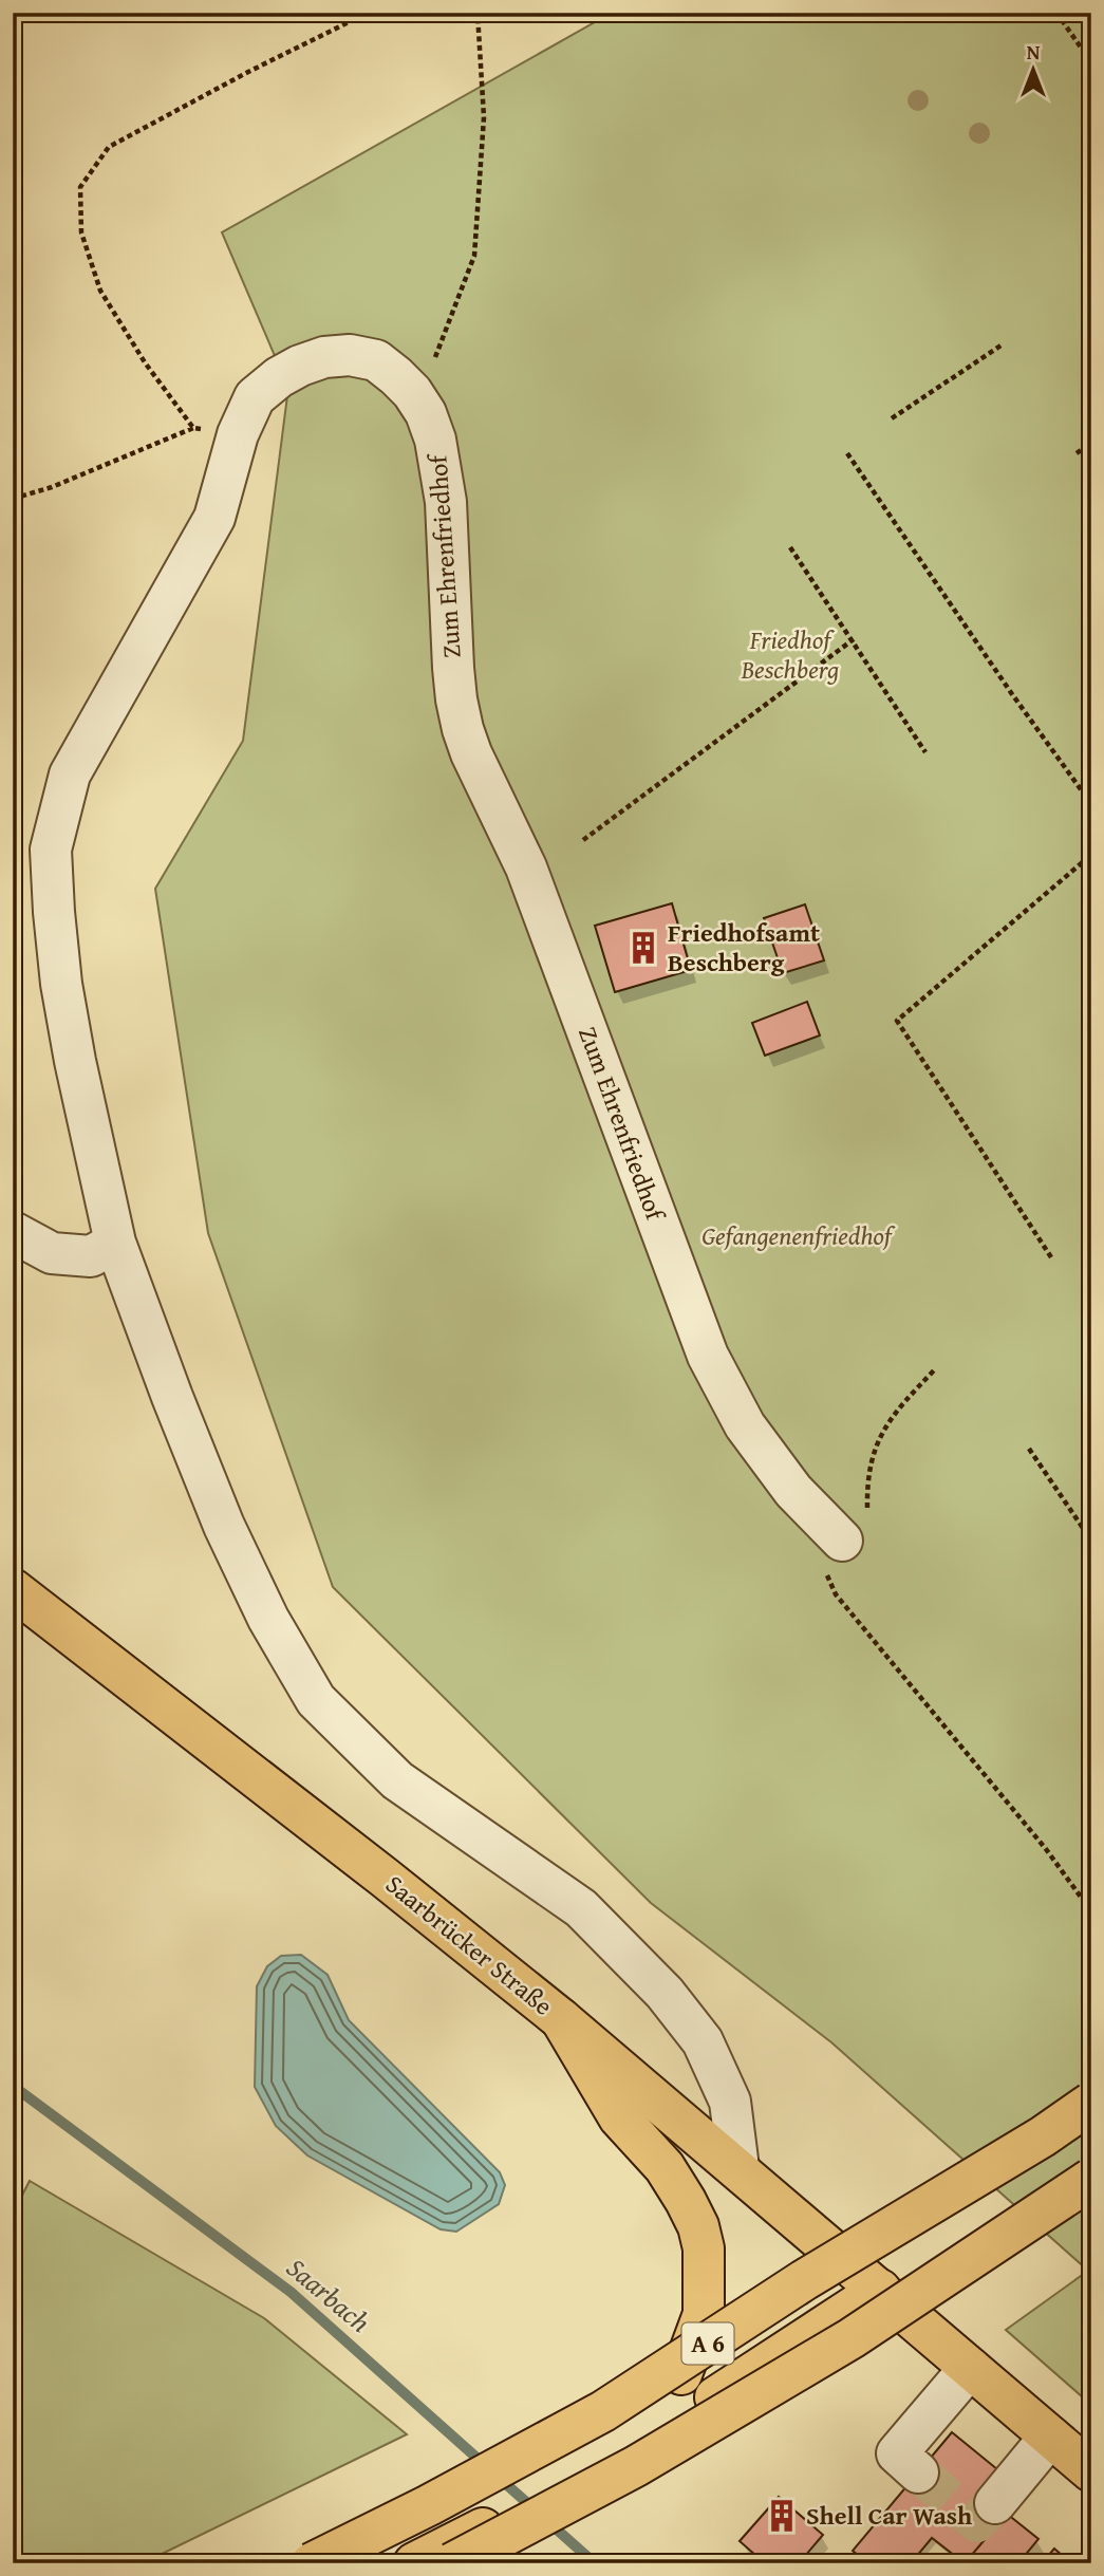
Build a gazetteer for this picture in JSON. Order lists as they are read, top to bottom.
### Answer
{
  "streets": {
    "main road": ["Saarbrücker Straße", "A 6"],
    "lane": ["Zum Ehrenfriedhof"]
  },
  "crossings": [
    ["Zum Ehrenfriedhof", "Saarbrücker Straße"],
    ["Saarbrücker Straße", "A 6"]
  ],
  "water": ["Saarbach"],
  "parks": ["Friedhof Beschberg", "Gefangenenfriedhof"],
  "places": {
    "building": ["Friedhofsamt Beschberg", "Shell Car Wash"]
  },
  "north": "top"
}
